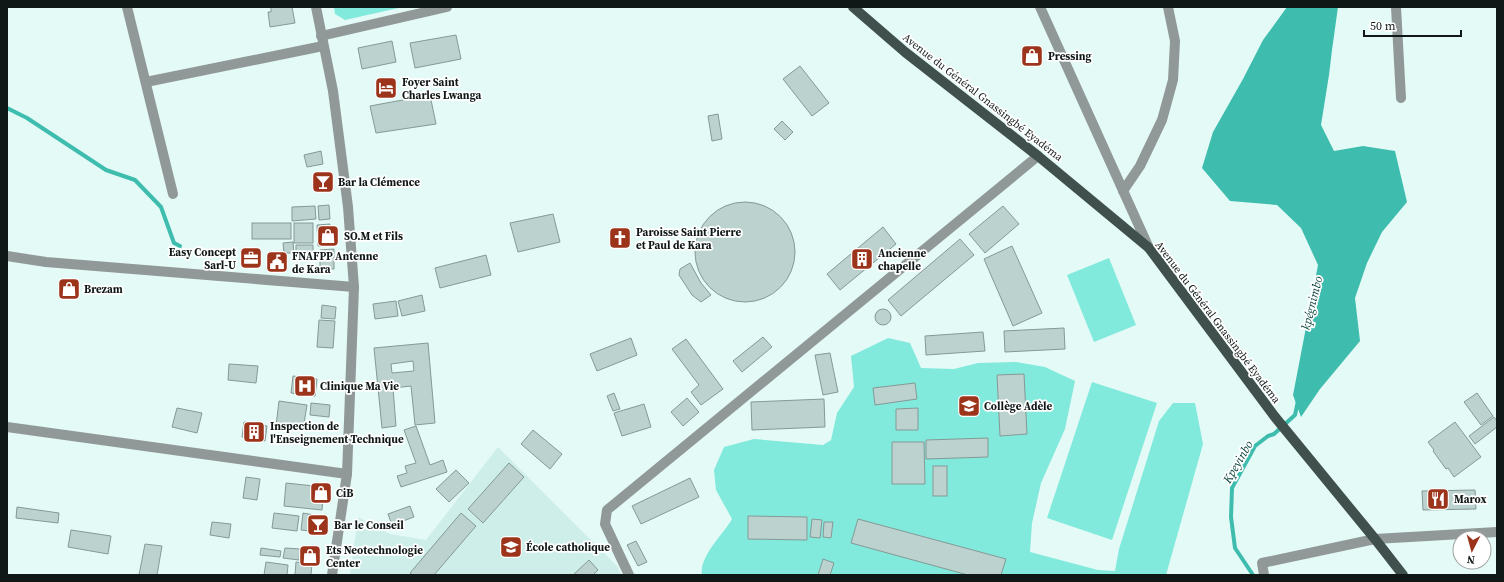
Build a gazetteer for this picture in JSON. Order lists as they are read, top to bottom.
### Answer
{
  "streets": {
    "main road": ["Avenue du Général Gnassingbé Eyadéma"]
  },
  "water": ["kpégnimbo", "Kpeyinbo"],
  "places": {
    "shop": [
      "Pressing",
      "SO.M et Fils",
      "Brezam",
      "CiB",
      "Ets Neotechnologie Center"
    ],
    "hotel": ["Foyer Saint Charles Lwanga"],
    "bar": ["Bar la Clémence", "Bar le Conseil"],
    "church": ["Paroisse Saint Pierre et Paul de Kara"],
    "office": ["Easy Concept Sarl-U"],
    "building": ["Ancienne chapelle", "Inspection de l'Enseignement Technique"],
    "public building": ["FNAFPP Antenne de Kara"],
    "hospital": ["Clinique Ma Vie"],
    "school or university": ["Collège Adèle", "École catholique"],
    "restaurant": ["Marox"]
  },
  "scale_bar": "50 m",
  "north": "bottom"
}
